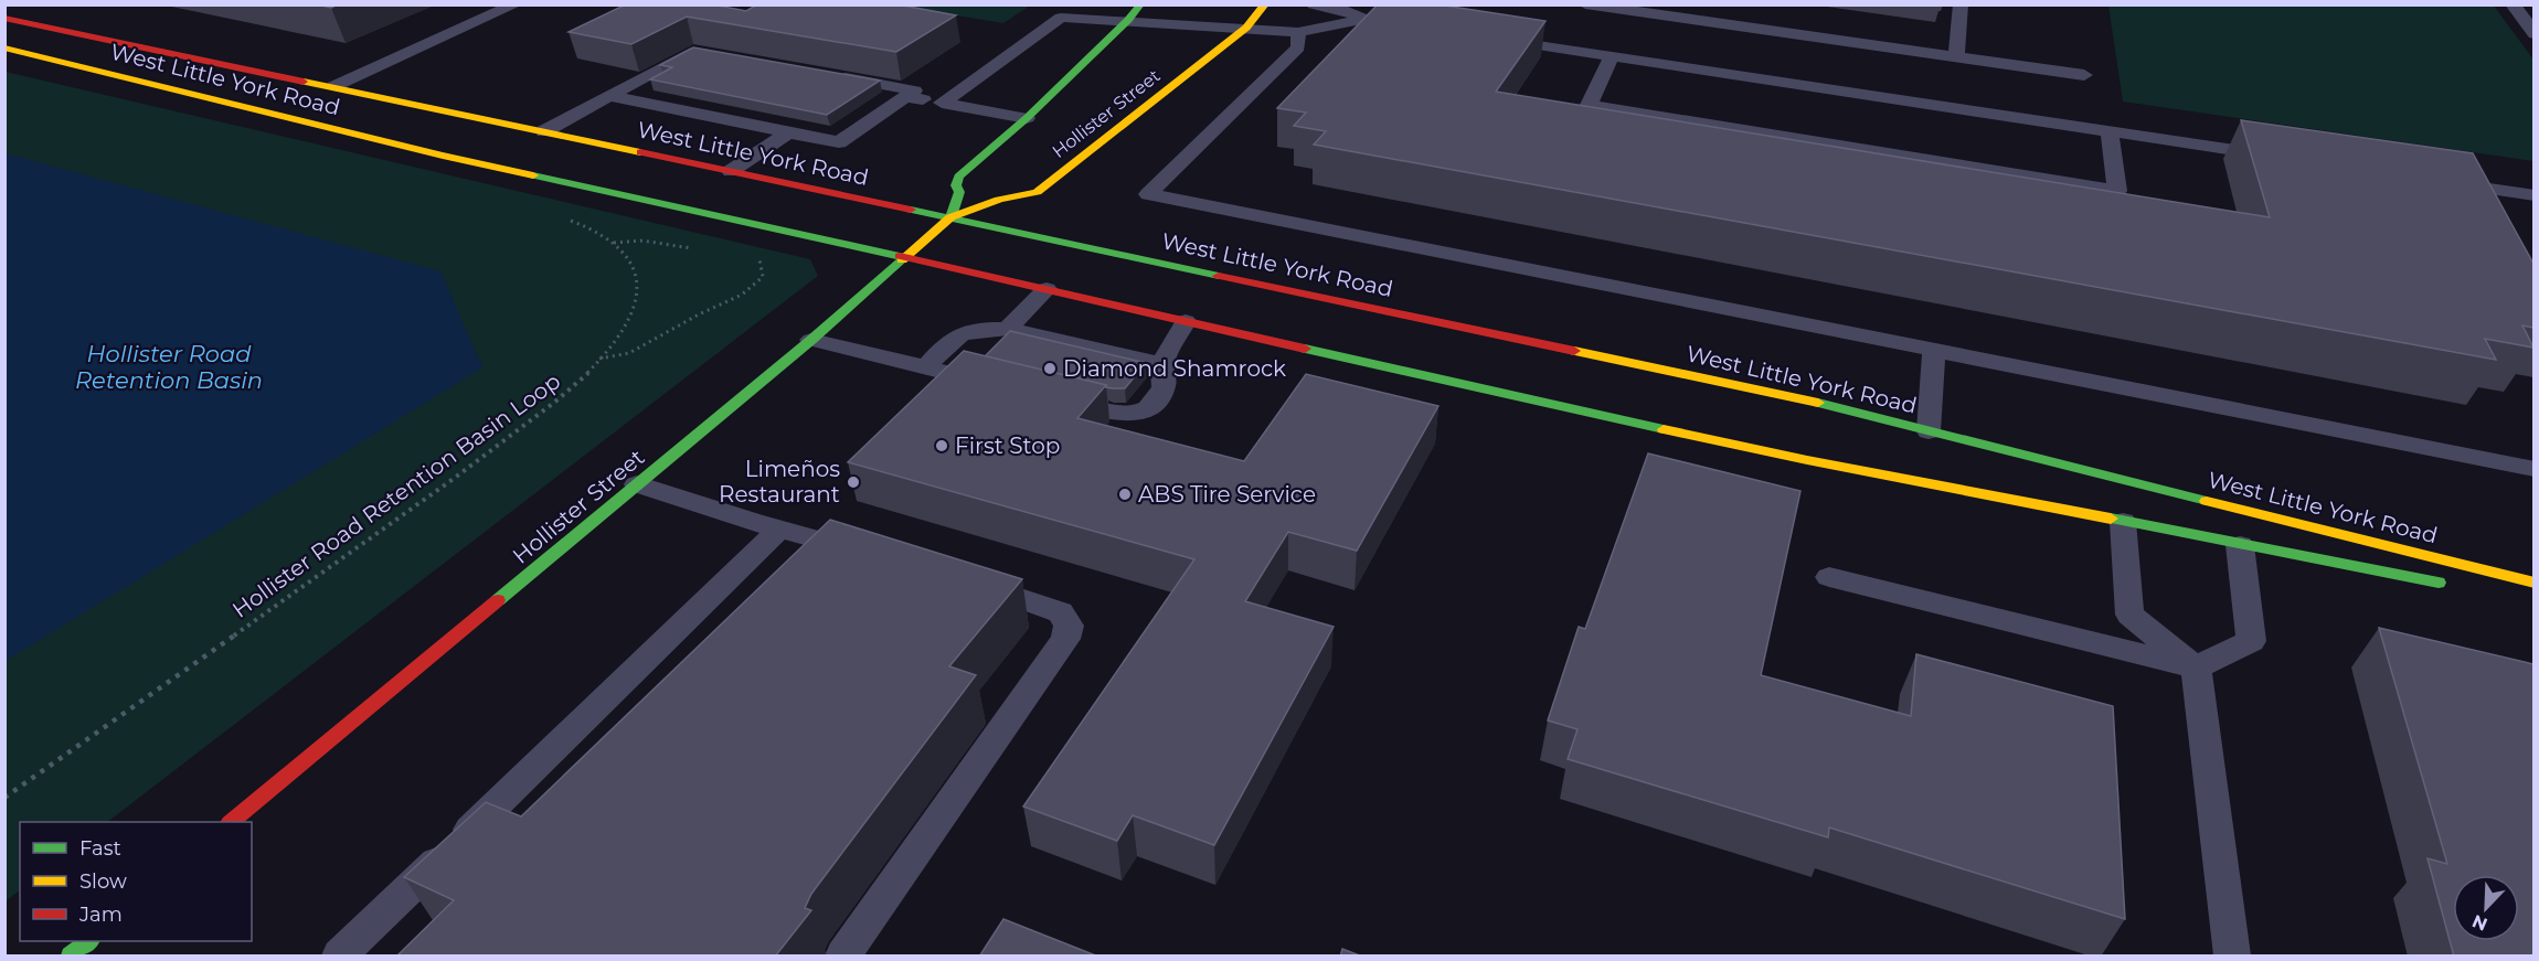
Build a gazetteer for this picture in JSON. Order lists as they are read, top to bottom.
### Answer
{
  "streets": {
    "main road": ["West Little York Road", "Hollister Street"],
    "path": ["Hollister Road Retention Basin Loop"]
  },
  "crossings": [
    ["West Little York Road", "Hollister Street"]
  ],
  "water": ["Hollister Road Retention Basin"],
  "places": [
    "Diamond Shamrock",
    "First Stop",
    "Limeños Restaurant",
    "ABS Tire Service"
  ],
  "legend": ["Fast", "Slow", "Jam"],
  "north": "bottom left"
}
